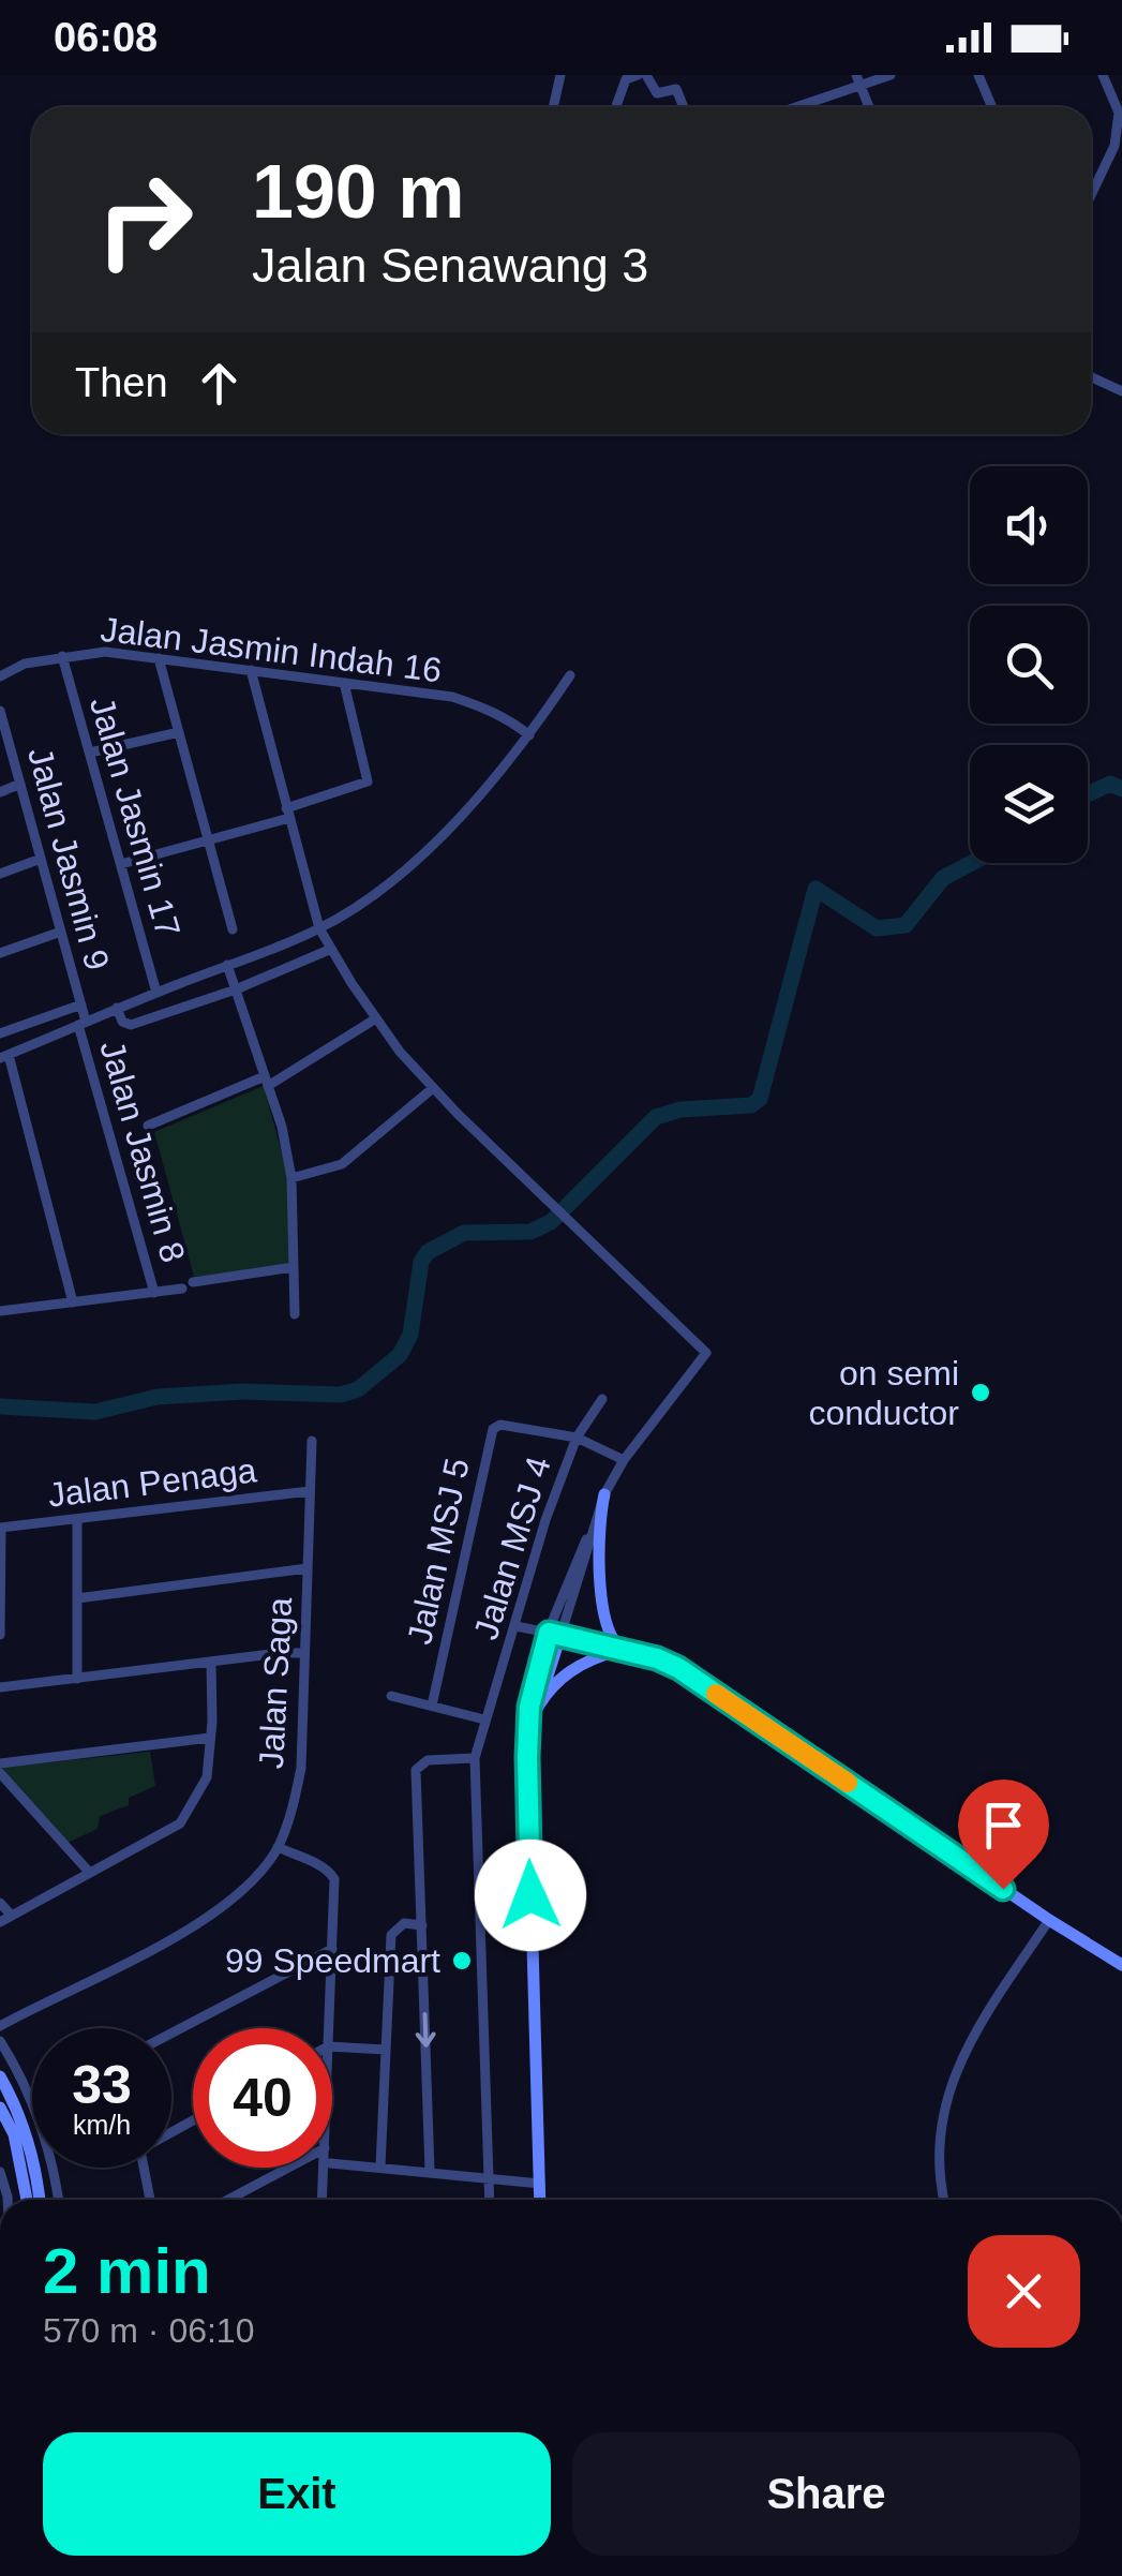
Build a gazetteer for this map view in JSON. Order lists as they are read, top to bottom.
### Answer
{
  "streets": {
    "street": [
      "Jalan Jasmin Indah 16",
      "Jalan Jasmin 17",
      "Jalan Jasmin 9",
      "Jalan Jasmin 8",
      "Jalan Penaga",
      "Jalan MSJ 4",
      "Jalan MSJ 5",
      "Jalan Saga"
    ]
  },
  "crossings": [
    ["Jalan Jasmin Indah 16", "Jalan Jasmin 17"],
    ["Jalan Jasmin 9", "Jalan Jasmin 8"],
    ["Jalan Penaga", "Jalan Saga"],
    ["Jalan MSJ 4", "Jalan MSJ 5"]
  ],
  "places": ["on semi conductor", "99 Speedmart"],
  "page": {
    "status": "06:08",
    "turn": ["190 m", "Jalan Senawang 3"],
    "then": "Then",
    "speed": "33 km/h",
    "limit": "40",
    "heading": ["2 min", "570 m · 06:10"],
    "buttons": ["Exit", "Share"]
  }
}
